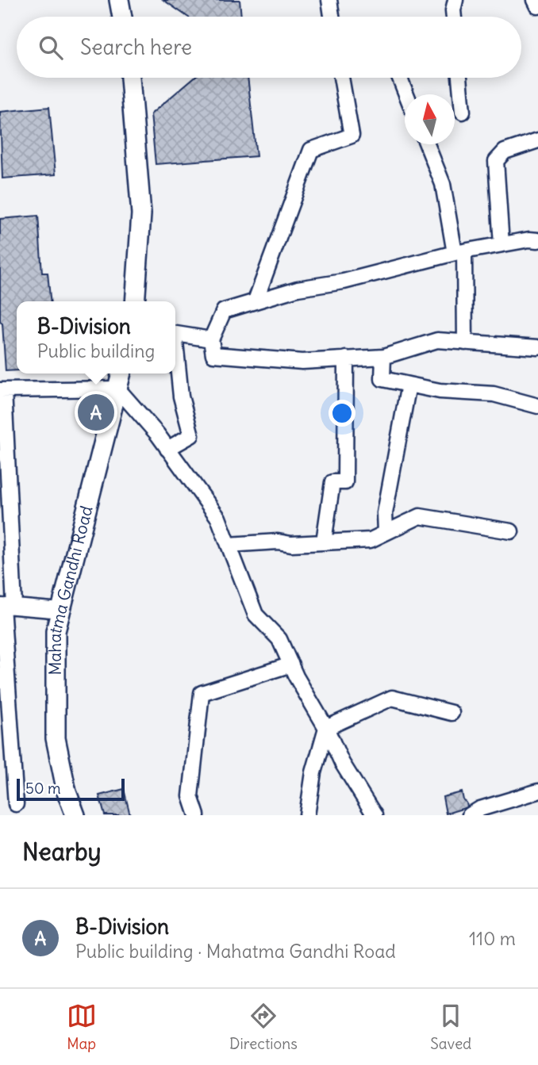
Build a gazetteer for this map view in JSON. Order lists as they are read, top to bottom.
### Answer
{
  "streets": {
    "street": ["Mahatma Gandhi Road"]
  },
  "scale_bar": "50 m",
  "north": "top",
  "page": {
    "search": "Search here",
    "popup": ["B-Division", "Public building"],
    "pins": "A",
    "scale": "50 m",
    "heading": "Nearby",
    "list": [
      {
        "mark": "A",
        "name": "B-Division",
        "note": "Public building · Mahatma Gandhi Road",
        "value": "110 m"
      }
    ],
    "nav": ["Map", "Directions", "Saved"]
  }
}
